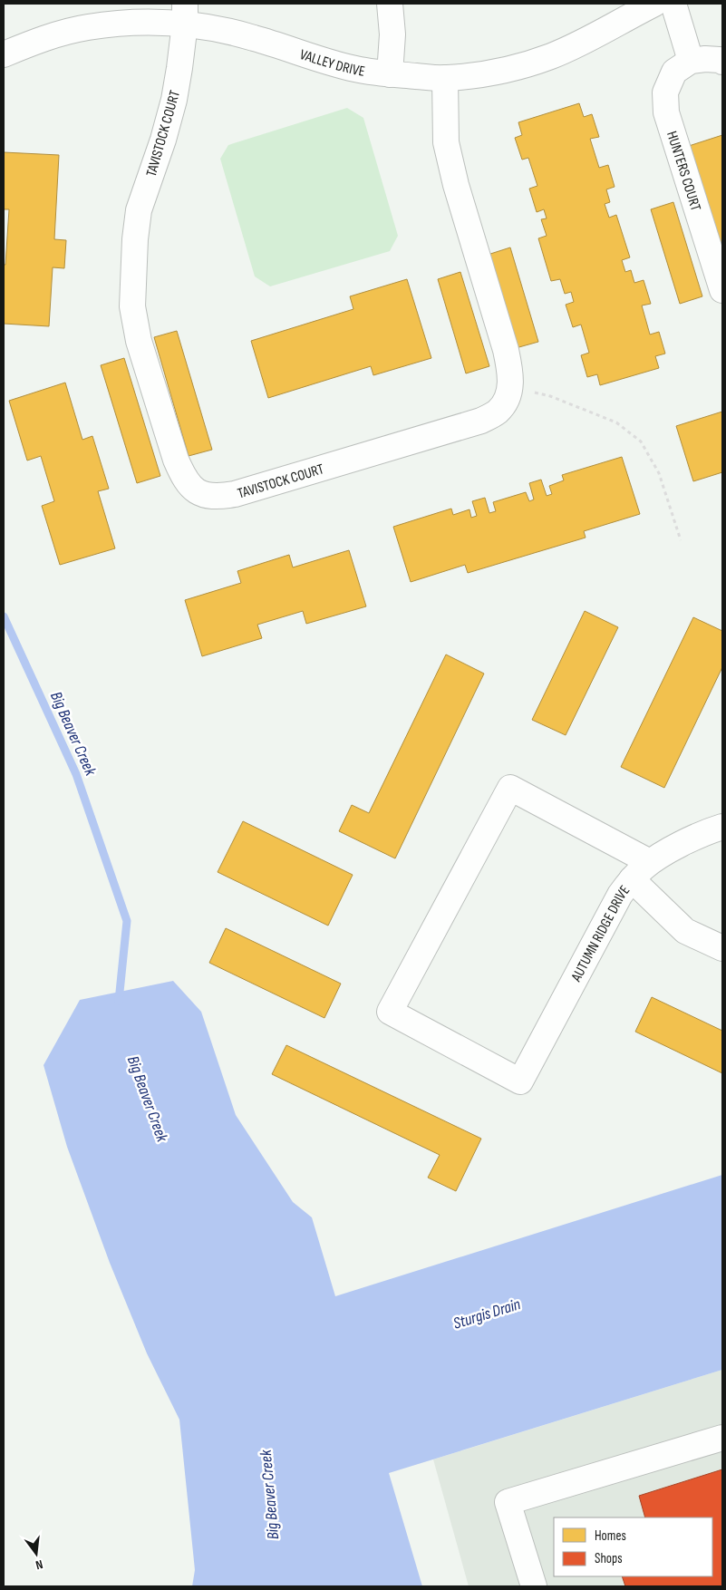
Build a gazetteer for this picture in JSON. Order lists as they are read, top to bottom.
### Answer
{
  "streets": {
    "street": [
      "VALLEY DRIVE",
      "TAVISTOCK COURT",
      "HUNTERS COURT",
      "AUTUMN RIDGE DRIVE"
    ]
  },
  "crossings": [
    ["VALLEY DRIVE", "TAVISTOCK COURT"]
  ],
  "water": ["Big Beaver Creek", "Sturgis Drain"],
  "legend": ["Homes", "Shops"],
  "north": "bottom"
}
